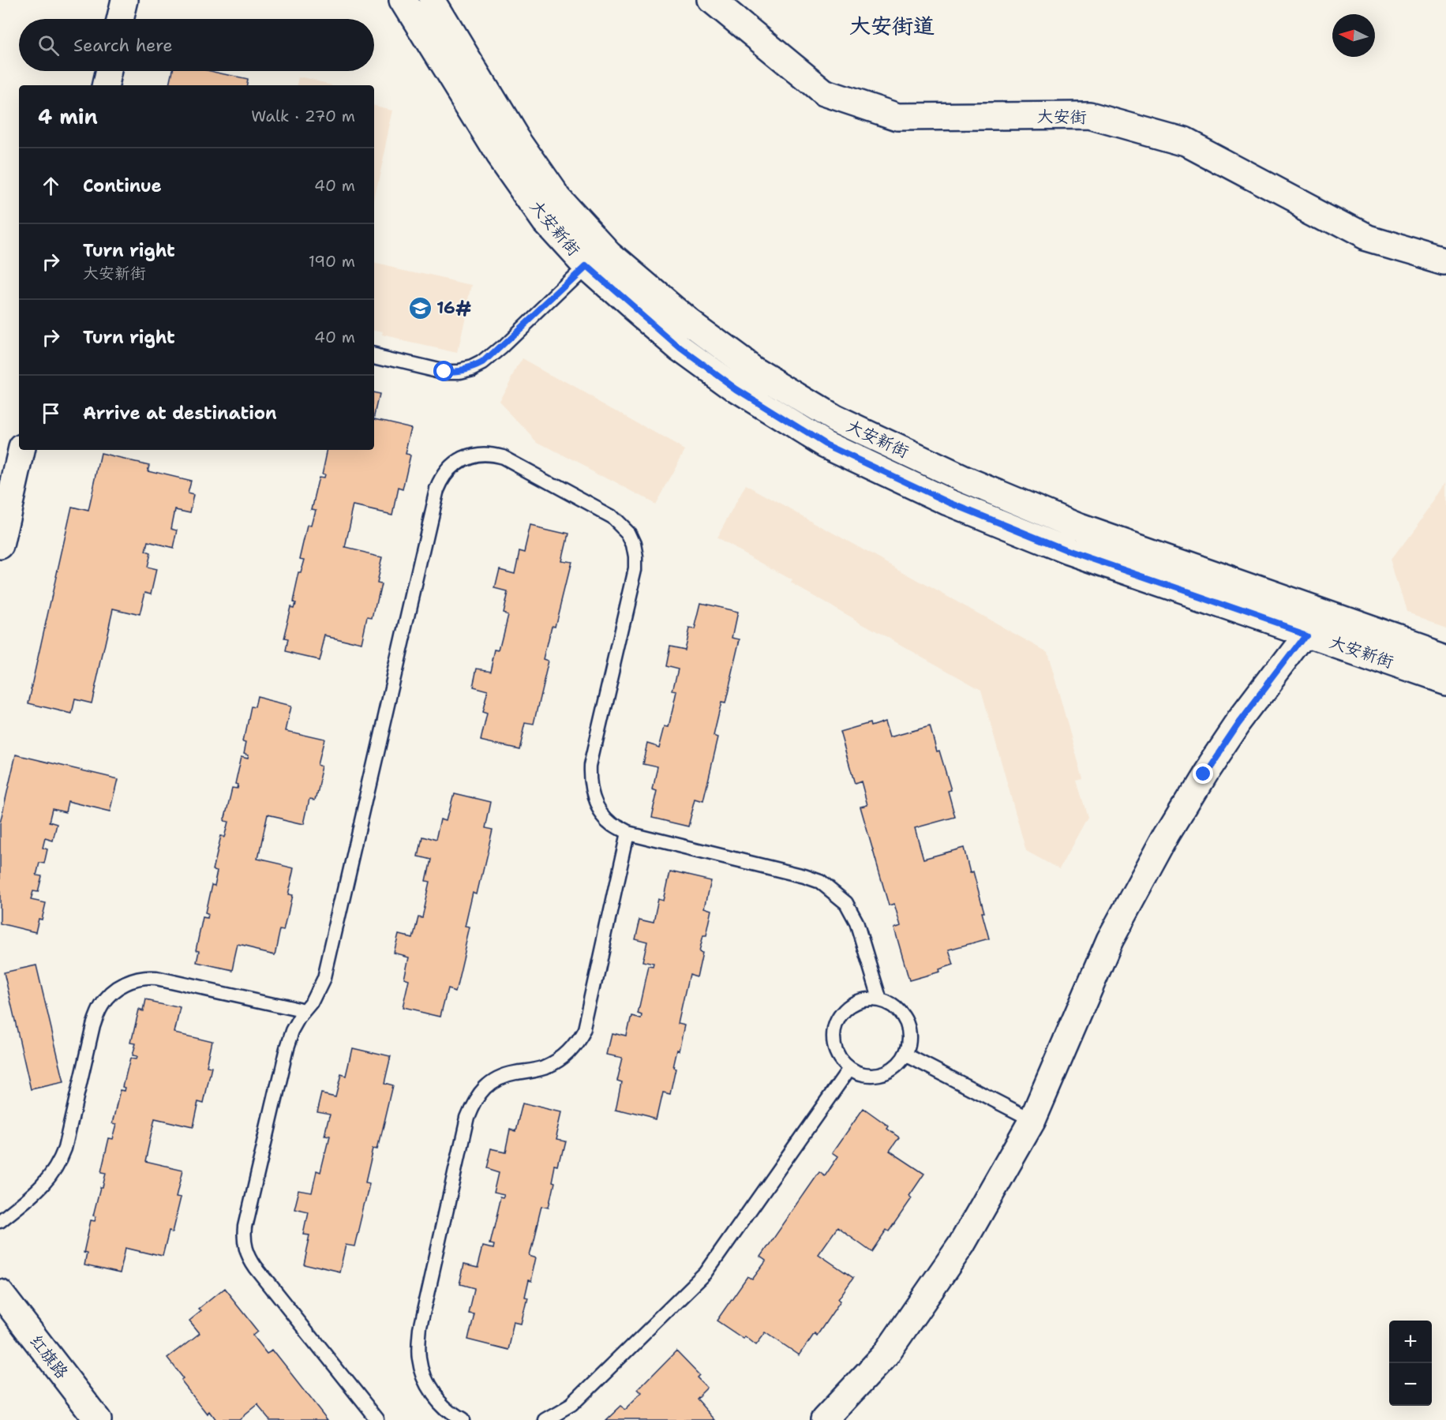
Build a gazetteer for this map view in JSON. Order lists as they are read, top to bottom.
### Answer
{
  "streets": {
    "main road": ["大安街", "大安新街", "红旗路"]
  },
  "districts": ["大安街道"],
  "places": {
    "school or university": ["16#"]
  },
  "north": "left",
  "page": {
    "search": "Search here",
    "heading": ["4 min", "Walk · 270 m"],
    "list": [
      ["Continue", "40 m"],
      ["Turn right", "大安新街", "190 m"],
      ["Turn right", "40 m"],
      "Arrive at destination"
    ],
    "map_buttons": ["+", "−"]
  }
}
